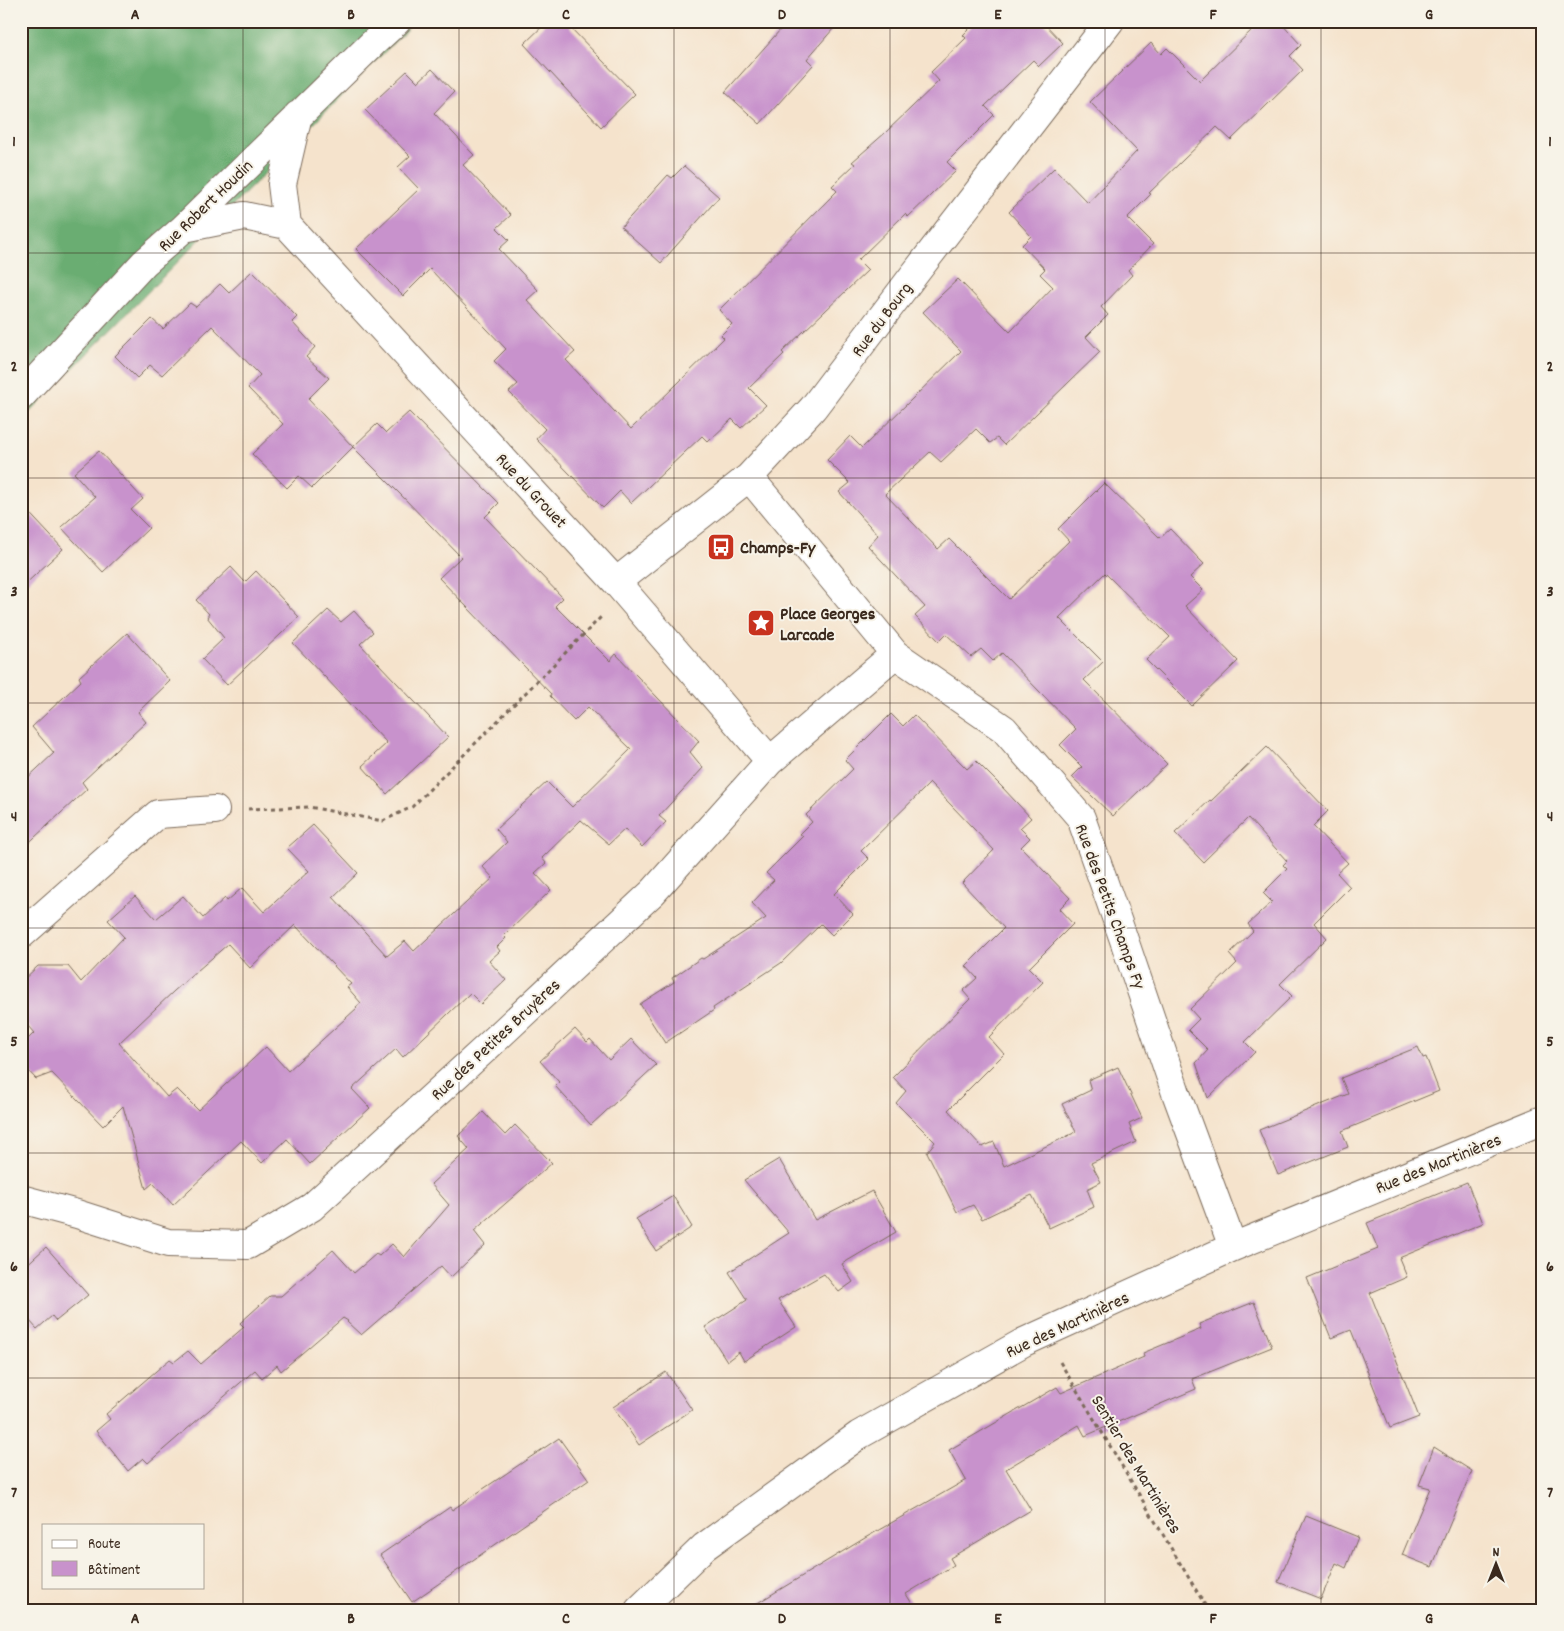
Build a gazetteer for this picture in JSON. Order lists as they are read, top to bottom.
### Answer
{
  "streets": {
    "street": [
      "Rue Robert Houdin",
      "Rue du Bourg",
      "Rue du Grouet",
      "Rue des Petits Champs Fy",
      "Rue des Petites Bruyères",
      "Rue des Martinières"
    ],
    "path": ["Sentier des Martinières"]
  },
  "crossings": [
    ["Rue du Bourg", "Rue du Grouet"],
    ["Rue du Bourg", "Rue des Petits Champs Fy"],
    ["Rue du Grouet", "Rue des Petites Bruyères"],
    ["Rue des Petits Champs Fy", "Rue des Petites Bruyères"],
    ["Rue des Petits Champs Fy", "Rue des Martinières"],
    ["Rue des Martinières", "Sentier des Martinières"]
  ],
  "places": {
    "bus stop": ["Champs-Fy"],
    "place": ["Place Georges Larcade"]
  },
  "legend": ["Route", "Bâtiment"],
  "north": "top",
  "grid": {
    "columns": [
      "A",
      "B",
      "C",
      "D",
      "E",
      "F",
      "G"
    ],
    "rows": [
      "1",
      "2",
      "3",
      "4",
      "5",
      "6",
      "7"
    ]
  }
}
